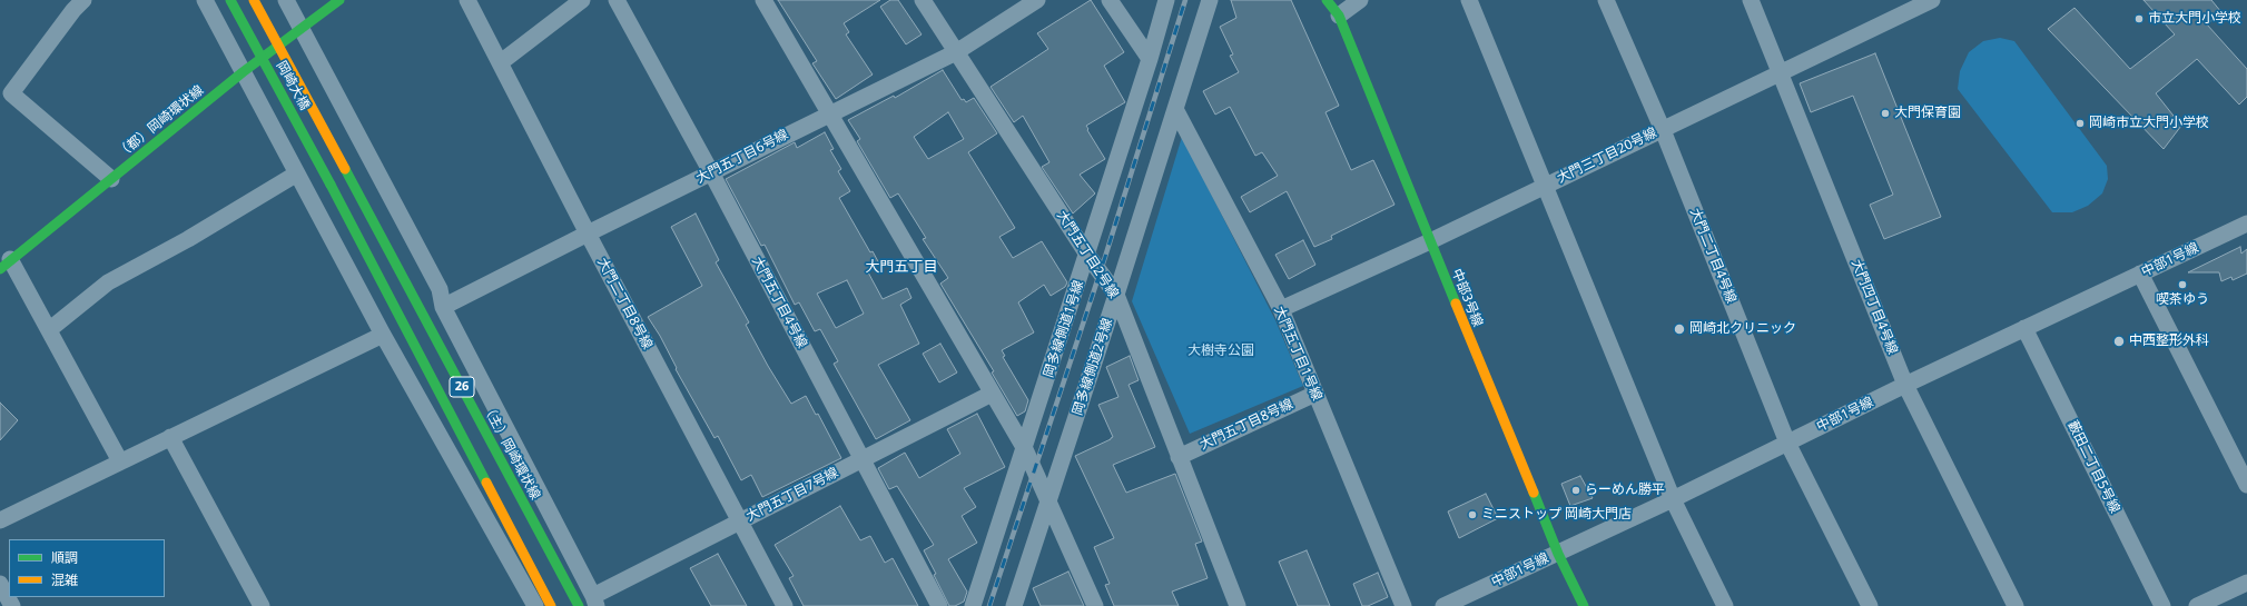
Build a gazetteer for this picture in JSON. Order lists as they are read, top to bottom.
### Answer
{
  "streets": {
    "main road": [
      "岡崎大橋",
      "（都）岡崎環状線",
      "中部3号線",
      "26",
      "（主）岡崎環状線"
    ],
    "street": [
      "大門三丁目20号線",
      "大門五丁目6号線",
      "大門五丁目2号線",
      "大門二丁目4号線",
      "中部1号線",
      "大門五丁目4号線",
      "大門二丁目8号線",
      "大門四丁目4号線",
      "岡多線側道1号線",
      "大門五丁目1号線",
      "岡多線側道2号線",
      "大門五丁目8号線",
      "藪田二丁目5号線",
      "大門五丁目7号線"
    ]
  },
  "crossings": [
    ["岡崎大橋", "（主）岡崎環状線"],
    ["大門三丁目20号線", "大門二丁目4号線"],
    ["大門三丁目20号線", "中部3号線"],
    ["大門三丁目20号線", "大門四丁目4号線"],
    ["大門三丁目20号線", "大門五丁目1号線"],
    ["大門五丁目6号線", "大門五丁目2号線"],
    ["大門五丁目6号線", "大門五丁目4号線"],
    ["大門五丁目6号線", "大門二丁目8号線"],
    ["大門五丁目2号線", "岡多線側道1号線"],
    ["大門五丁目2号線", "岡多線側道2号線"],
    ["大門五丁目2号線", "大門五丁目8号線"],
    ["大門二丁目4号線", "中部1号線"],
    ["中部1号線", "中部3号線"],
    ["中部1号線", "大門四丁目4号線"],
    ["中部1号線", "藪田二丁目5号線"],
    ["大門五丁目4号線", "大門五丁目7号線"],
    ["大門二丁目8号線", "大門五丁目7号線"],
    ["大門五丁目1号線", "岡多線側道2号線"],
    ["大門五丁目1号線", "大門五丁目8号線"]
  ],
  "districts": ["大門五丁目"],
  "parks": ["大樹寺公園"],
  "places": [
    "市立大門小学校",
    "大門保育園",
    "岡崎市立大門小学校",
    "喫茶ゆう",
    "岡崎北クリニック",
    "中西整形外科",
    "らーめん勝平",
    "ミニストップ 岡崎大門店"
  ],
  "legend": ["順調", "混雑"]
}
